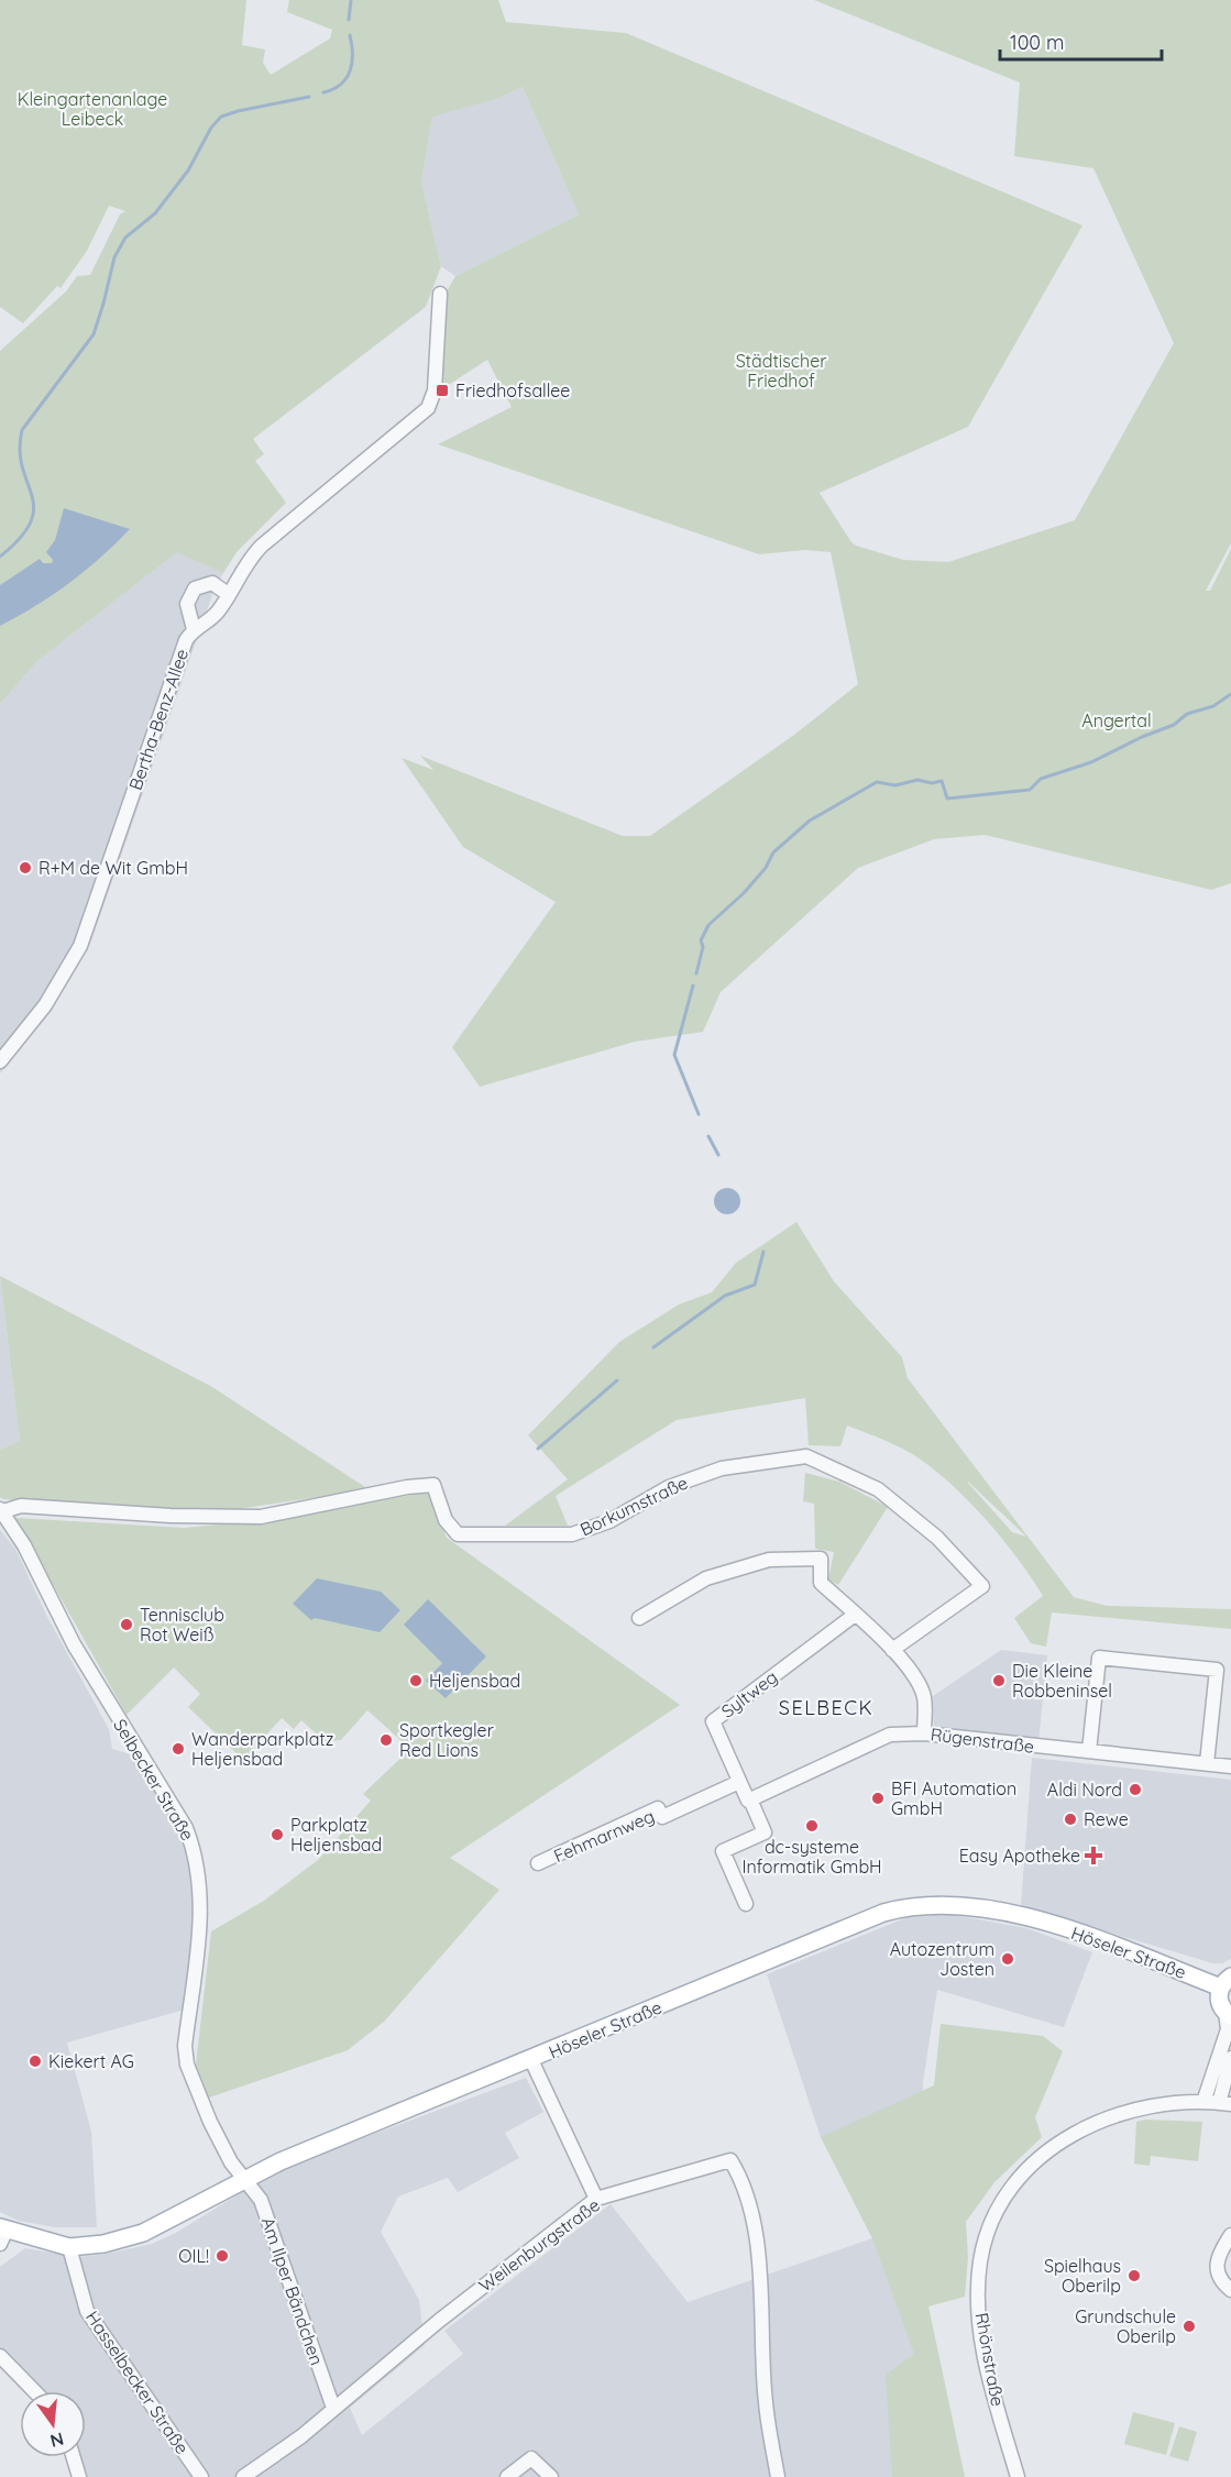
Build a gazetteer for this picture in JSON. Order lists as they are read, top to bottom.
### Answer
{
  "streets": {
    "main road": ["Höseler Straße"],
    "street": [
      "Bertha-Benz-Allee",
      "Borkumstraße",
      "Syltweg",
      "Rügenstraße",
      "Selbecker Straße",
      "Fehmarnweg",
      "Weilenburgstraße",
      "Am Ilper Bändchen",
      "Rhönstraße",
      "Hasselbecker Straße"
    ]
  },
  "crossings": [
    ["Borkumstraße", "Selbecker Straße"],
    ["Syltweg", "Rügenstraße"],
    ["Syltweg", "Fehmarnweg"],
    ["Selbecker Straße", "Höseler Straße"],
    ["Selbecker Straße", "Am Ilper Bändchen"],
    ["Höseler Straße", "Am Ilper Bändchen"],
    ["Höseler Straße", "Hasselbecker Straße"],
    ["Weilenburgstraße", "Am Ilper Bändchen"]
  ],
  "districts": ["SELBECK"],
  "parks": ["Kleingartenanlage Leibeck", "Städtischer Friedhof", "Angertal"],
  "places": {
    "transit": ["Friedhofsallee"],
    "other": [
      "R+M de Wit GmbH",
      "Tennisclub Rot Weiß",
      "Heljensbad",
      "Die Kleine Robbeninsel",
      "Sportkegler Red Lions",
      "Wanderparkplatz Heljensbad",
      "Aldi Nord",
      "BFI Automation GmbH",
      "Rewe",
      "dc-systeme Informatik GmbH",
      "Parkplatz Heljensbad",
      "Autozentrum Josten",
      "Kiekert AG",
      "OIL!",
      "Spielhaus Oberilp",
      "Grundschule Oberilp"
    ],
    "health": ["Easy Apotheke"]
  },
  "scale_bar": "100 m",
  "north": "bottom"
}
